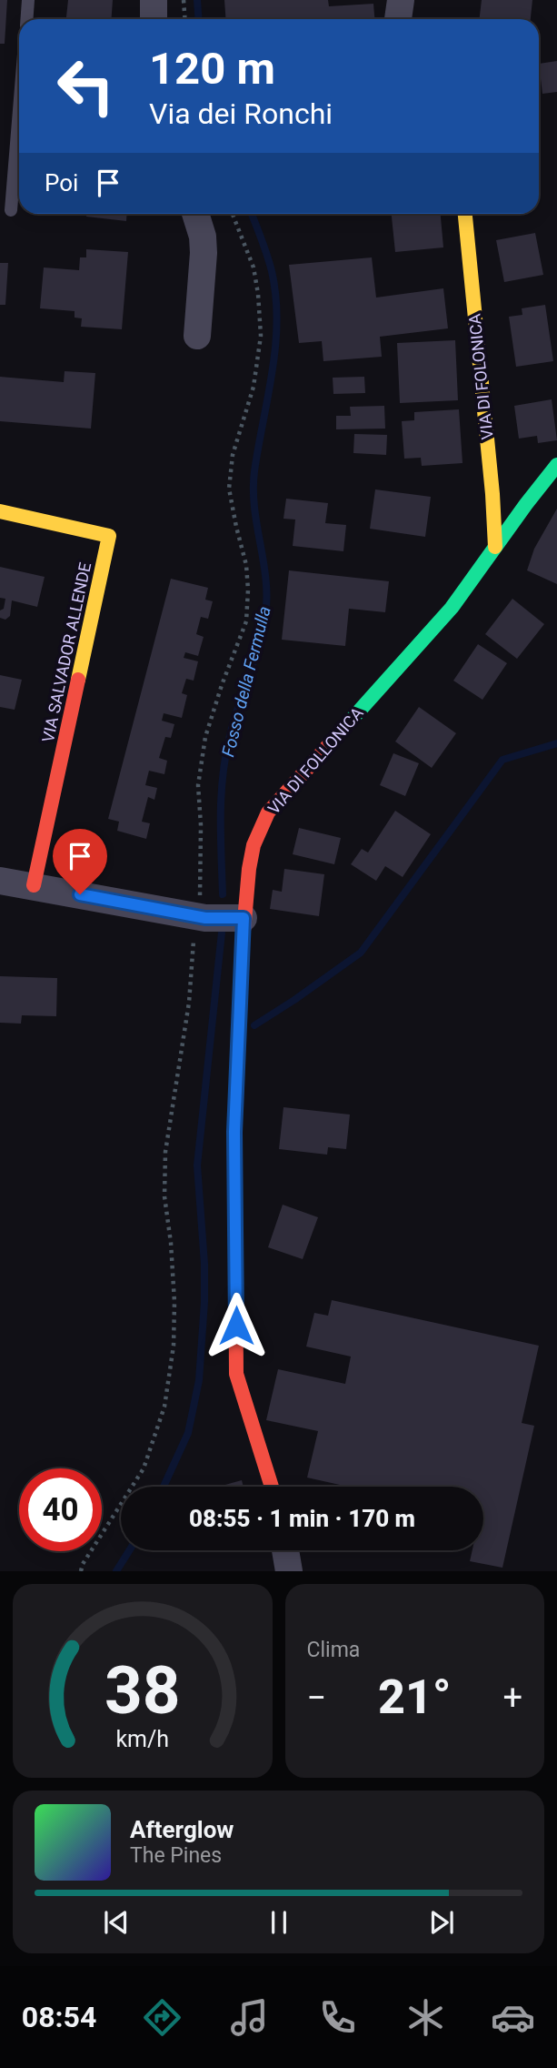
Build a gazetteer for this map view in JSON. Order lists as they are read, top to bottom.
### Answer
{
  "streets": {
    "street": ["VIA DI FOLONICA", "VIA SALVADOR ALLENDE", "VIA DI FOLLONICA"]
  },
  "crossings": [
    ["VIA DI FOLONICA", "VIA DI FOLLONICA"]
  ],
  "water": ["Fosso della Fermulla"],
  "page": {
    "turn": ["120 m", "Via dei Ronchi"],
    "then": "Poi",
    "limit": "40",
    "trip": "08:55 · 1 min · 170 m",
    "tile": "Clima",
    "heat": ["−", "21°", "+"],
    "song": ["Afterglow", "The Pines"],
    "tabs": "08:54",
    "gauge": ["38", "km/h"]
  }
}
